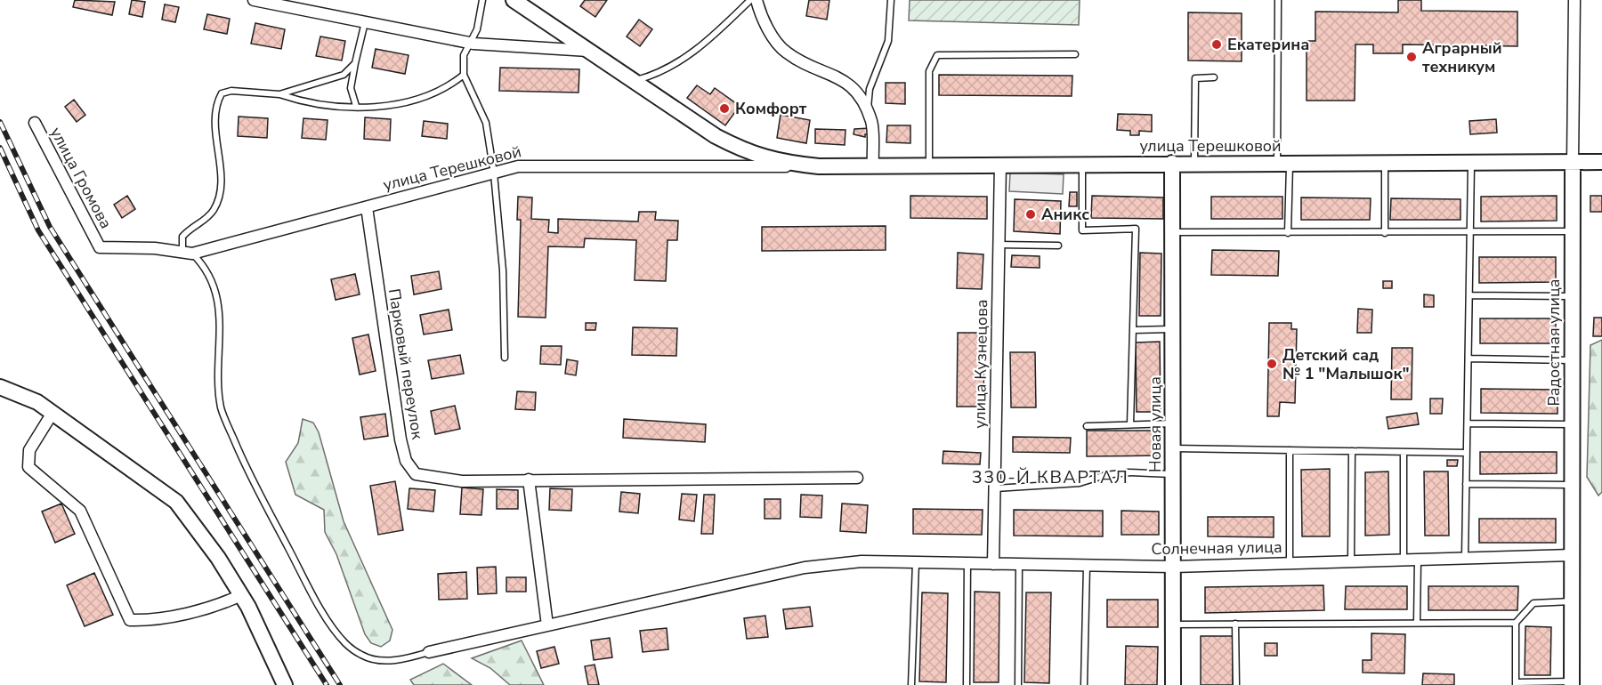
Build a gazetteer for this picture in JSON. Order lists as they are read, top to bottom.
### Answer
{
  "streets": {
    "street": [
      "улица Терешковой",
      "улица Громова",
      "Радостная улица",
      "Парковый переулок",
      "улица Кузнецова",
      "Новая улица",
      "Солнечная улица"
    ]
  },
  "crossings": [
    ["улица Терешковой", "улица Громова"],
    ["улица Терешковой", "Радостная улица"],
    ["улица Терешковой", "Парковый переулок"],
    ["улица Терешковой", "улица Кузнецова"],
    ["улица Терешковой", "Новая улица"],
    ["Радостная улица", "Солнечная улица"],
    ["улица Кузнецова", "Солнечная улица"],
    ["Новая улица", "Солнечная улица"]
  ],
  "districts": ["330-Й КВАРТАЛ"],
  "places": [
    "Екатерина",
    "Аграрный техникум",
    "Комфорт",
    "Аникс",
    "Детский сад № 1 \"Малышок\""
  ]
}
